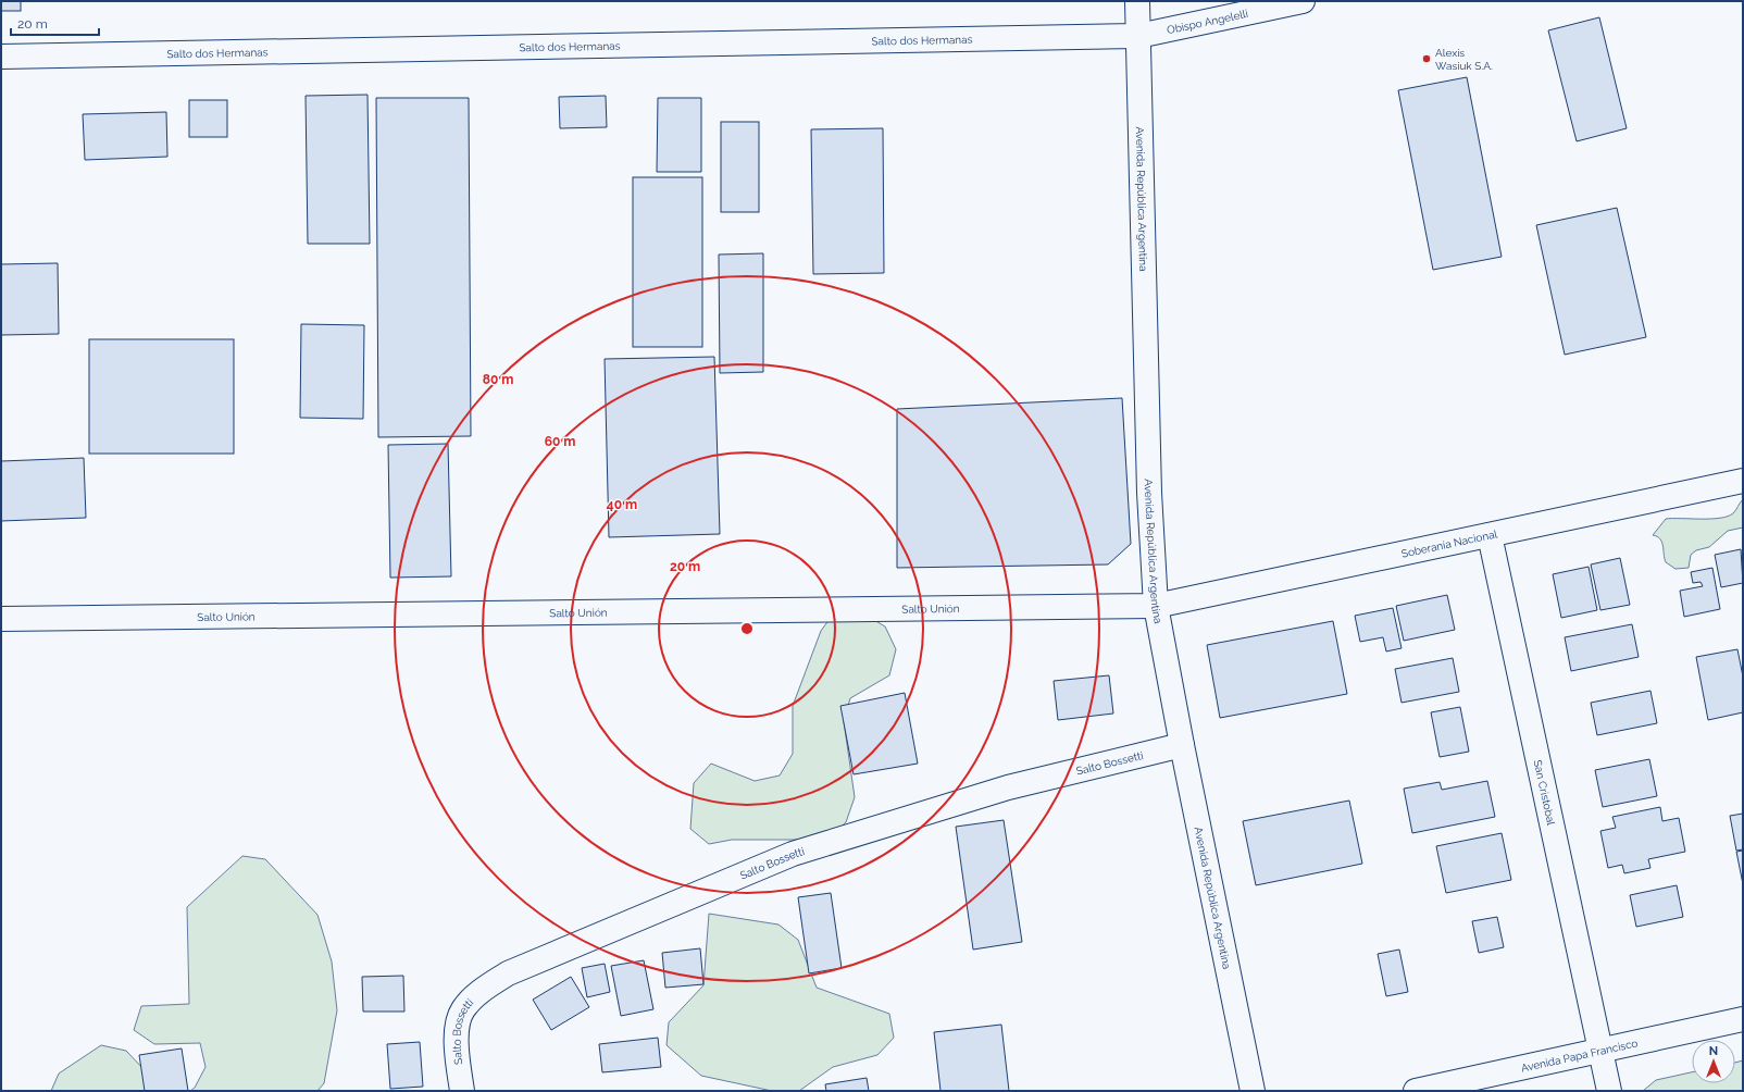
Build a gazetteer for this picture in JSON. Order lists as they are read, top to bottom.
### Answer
{
  "streets": {
    "street": [
      "Obispo Angelelli",
      "Salto dos Hermanas",
      "Avenida República Argentina",
      "Soberanía Nacional",
      "Salto Unión",
      "Salto Bossetti",
      "San Cristobal",
      "Avenida Papa Francisco"
    ]
  },
  "crossings": [
    ["Obispo Angelelli", "Salto dos Hermanas"],
    ["Obispo Angelelli", "Avenida República Argentina"],
    ["Salto dos Hermanas", "Avenida República Argentina"],
    ["Avenida República Argentina", "Soberanía Nacional"],
    ["Avenida República Argentina", "Salto Unión"],
    ["Avenida República Argentina", "Salto Bossetti"],
    ["Soberanía Nacional", "Salto Unión"],
    ["Soberanía Nacional", "San Cristobal"],
    ["San Cristobal", "Avenida Papa Francisco"]
  ],
  "places": ["Alexis Wasiuk S.A."],
  "scale_bar": "20 m",
  "north": "top",
  "rings": [
    "80 m",
    "60 m",
    "40 m",
    "20 m"
  ]
}
